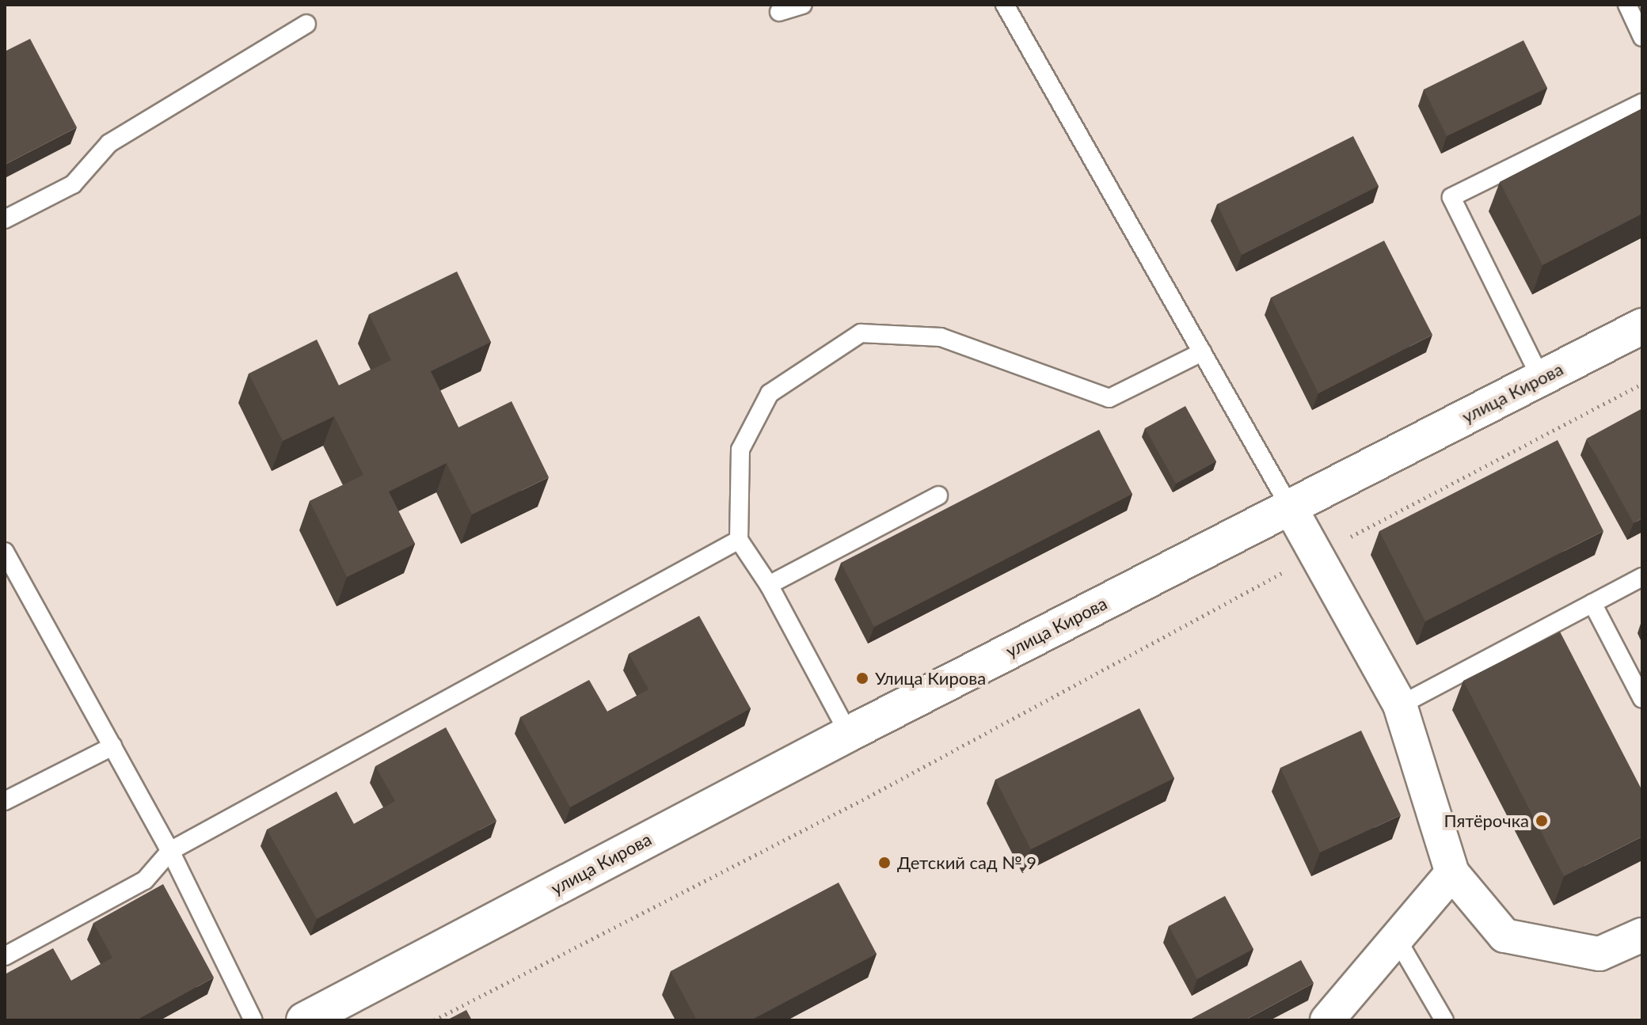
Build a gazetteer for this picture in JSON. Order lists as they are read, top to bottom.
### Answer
{
  "streets": {
    "main road": ["улица Кирова"]
  },
  "places": ["Улица Кирова", "Пятёрочка", "Детский сад № 9"]
}
